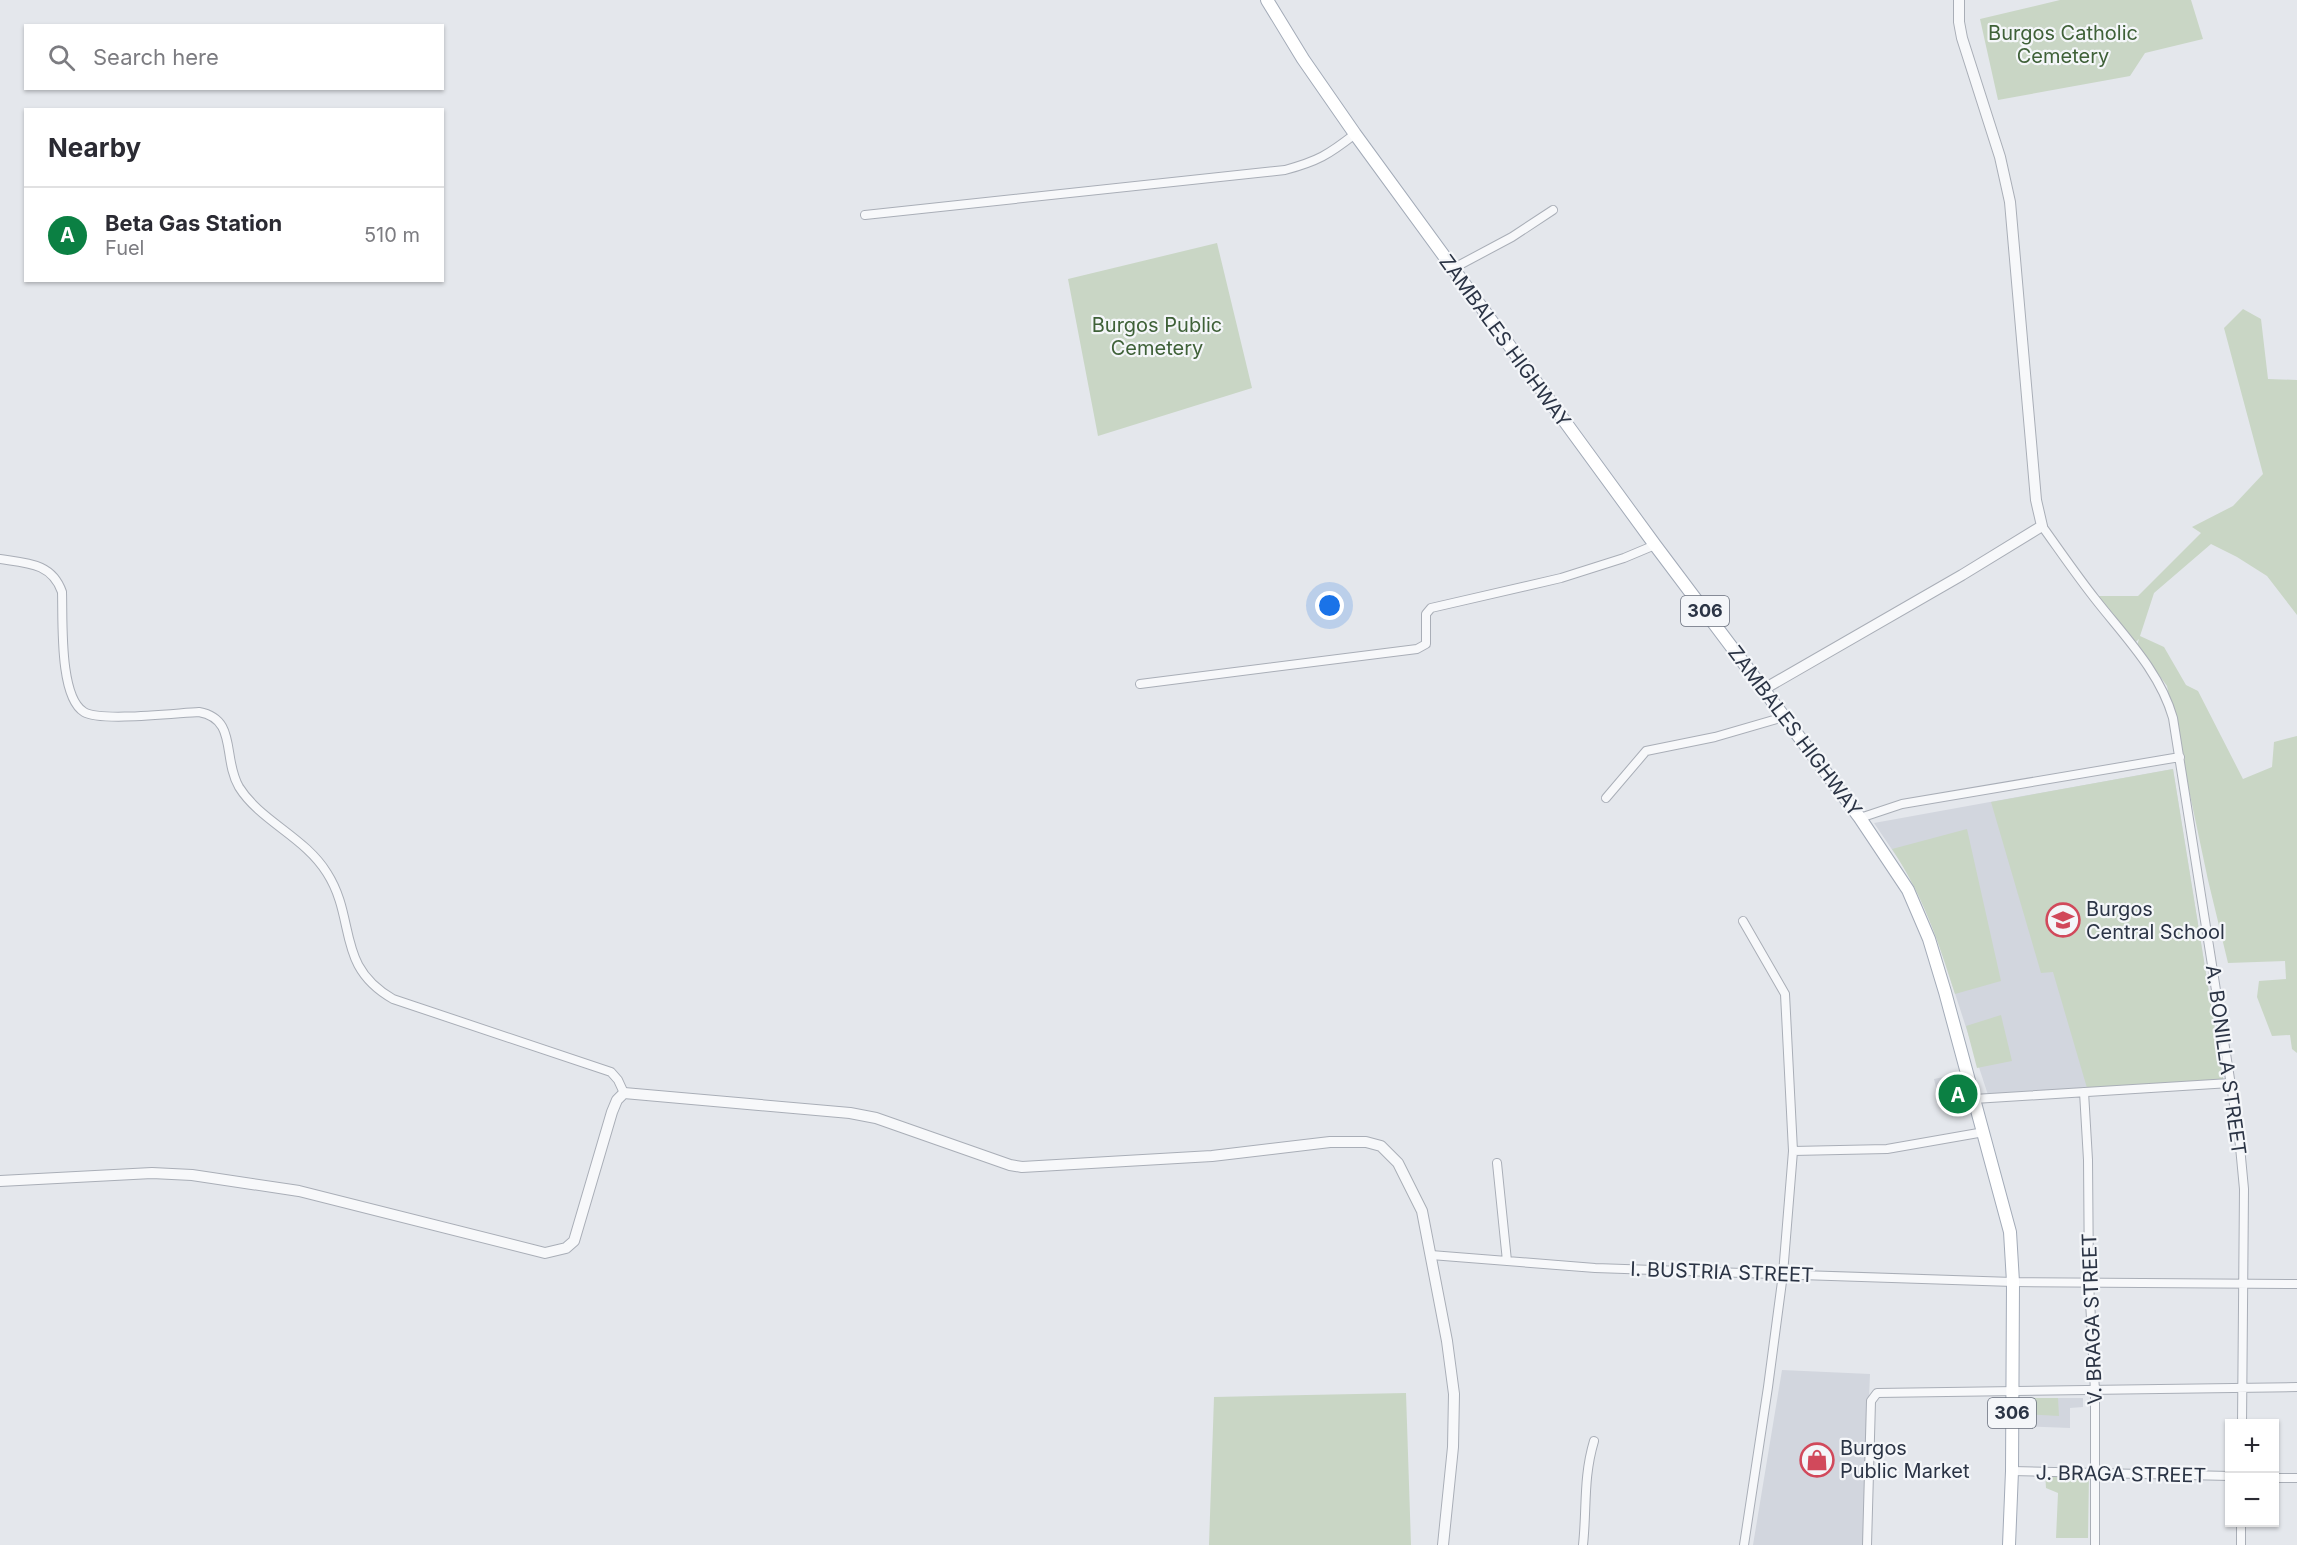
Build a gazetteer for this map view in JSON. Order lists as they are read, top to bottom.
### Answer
{
  "streets": {
    "main road": ["ZAMBALES HIGHWAY", "306"],
    "street": [
      "A. BONILLA STREET",
      "I. BUSTRIA STREET",
      "V. BRAGA STREET",
      "J. BRAGA STREET"
    ]
  },
  "crossings": [
    ["ZAMBALES HIGHWAY", "I. BUSTRIA STREET"],
    ["ZAMBALES HIGHWAY", "J. BRAGA STREET"],
    ["A. BONILLA STREET", "I. BUSTRIA STREET"],
    ["I. BUSTRIA STREET", "V. BRAGA STREET"],
    ["V. BRAGA STREET", "J. BRAGA STREET"]
  ],
  "parks": ["Burgos Catholic Cemetery", "Burgos Public Cemetery"],
  "places": {
    "school or university": ["Burgos Central School"],
    "shop": ["Burgos Public Market"]
  },
  "page": {
    "search": "Search here",
    "heading": "Nearby",
    "list": [
      {
        "mark": "A",
        "name": "Beta Gas Station",
        "note": "Fuel",
        "value": "510 m"
      }
    ],
    "pins": "A",
    "map_buttons": ["+", "−"]
  }
}
